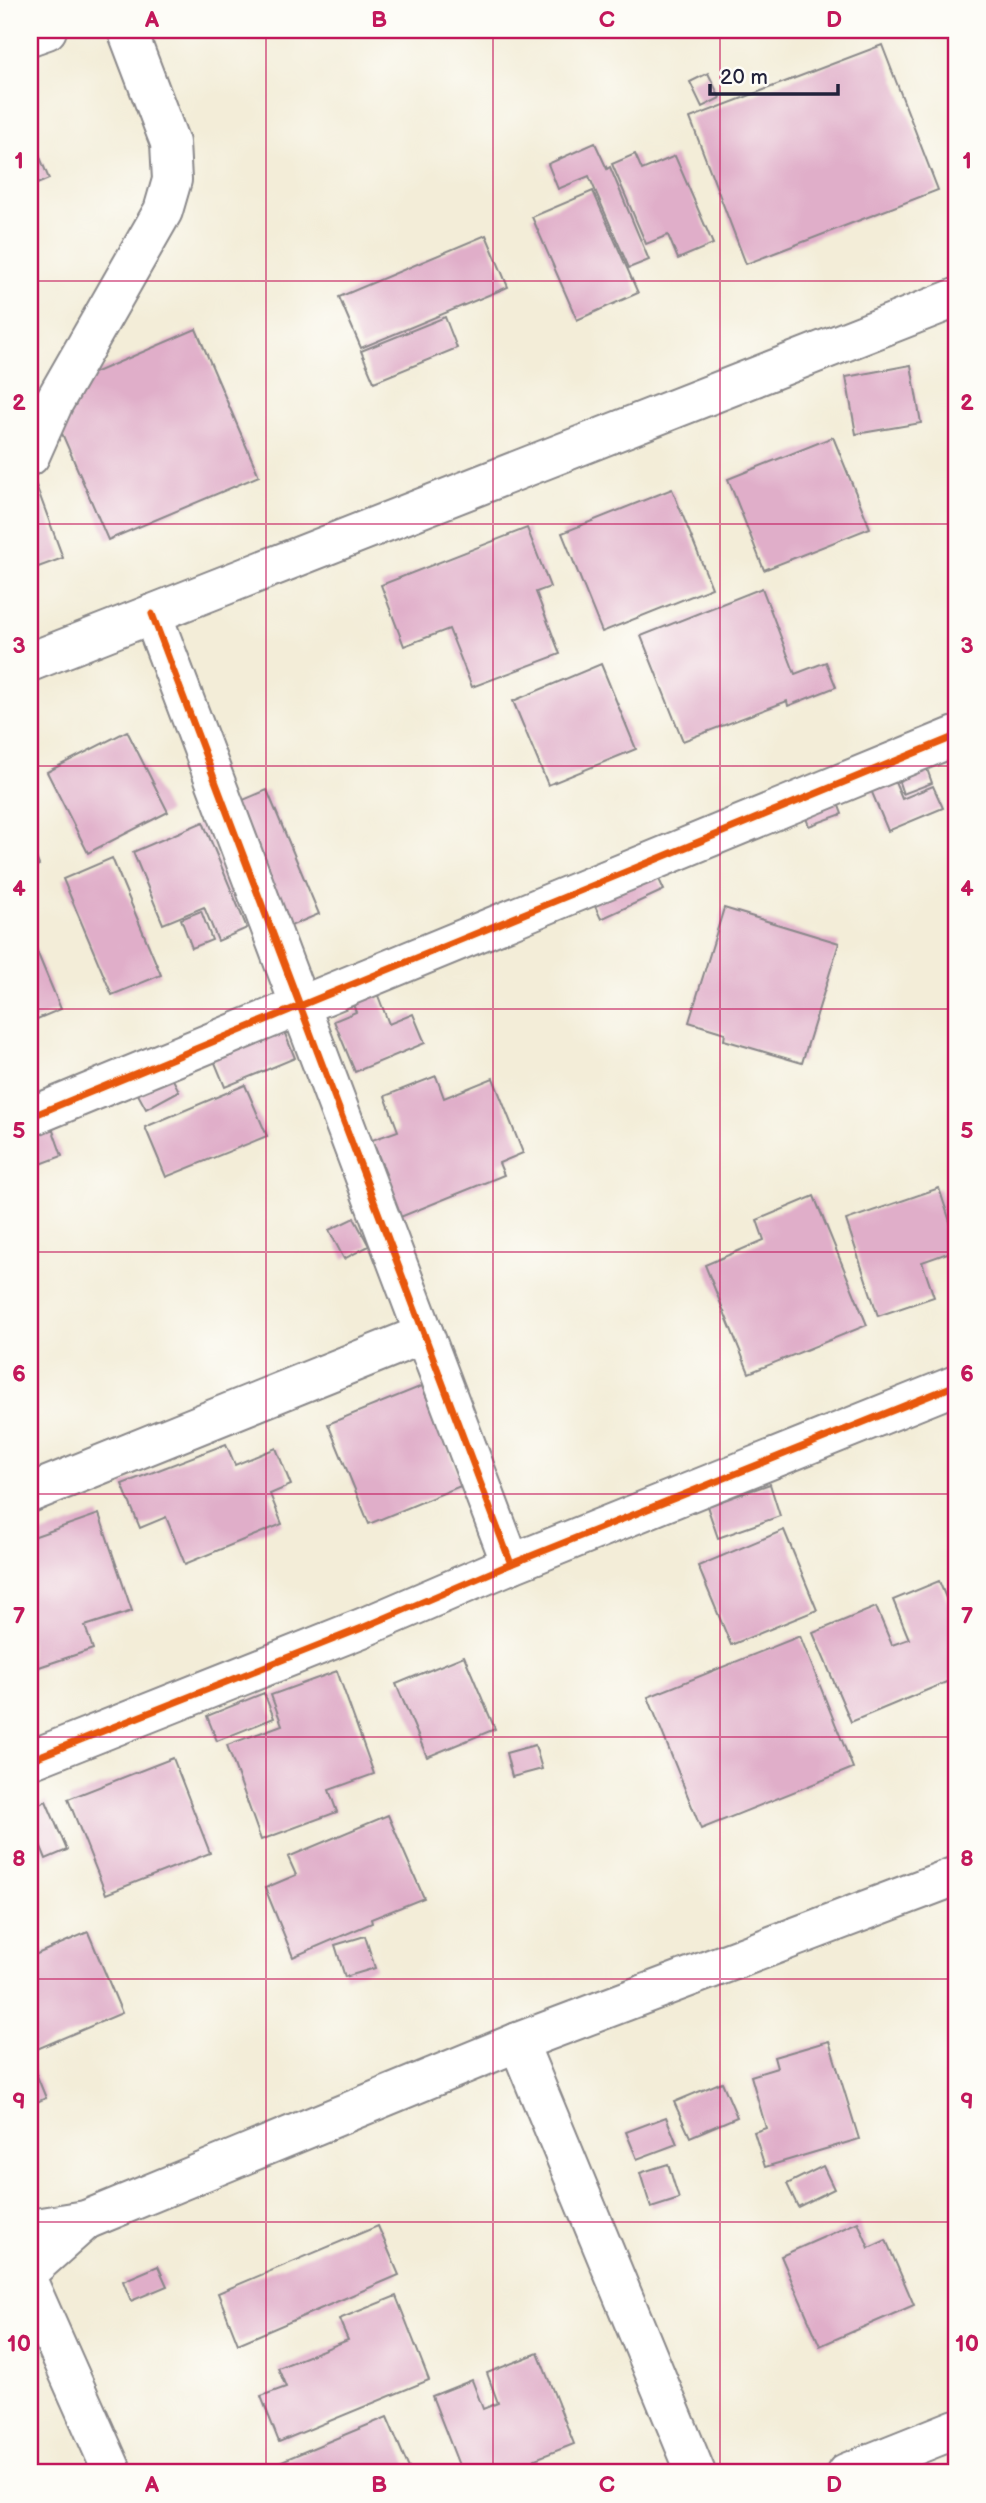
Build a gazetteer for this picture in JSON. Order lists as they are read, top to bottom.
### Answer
{
  "scale_bar": "20 m",
  "grid": {
    "columns": [
      "A",
      "B",
      "C",
      "D"
    ],
    "rows": [
      "1",
      "2",
      "3",
      "4",
      "5",
      "6",
      "7",
      "8",
      "9",
      "10"
    ]
  }
}
